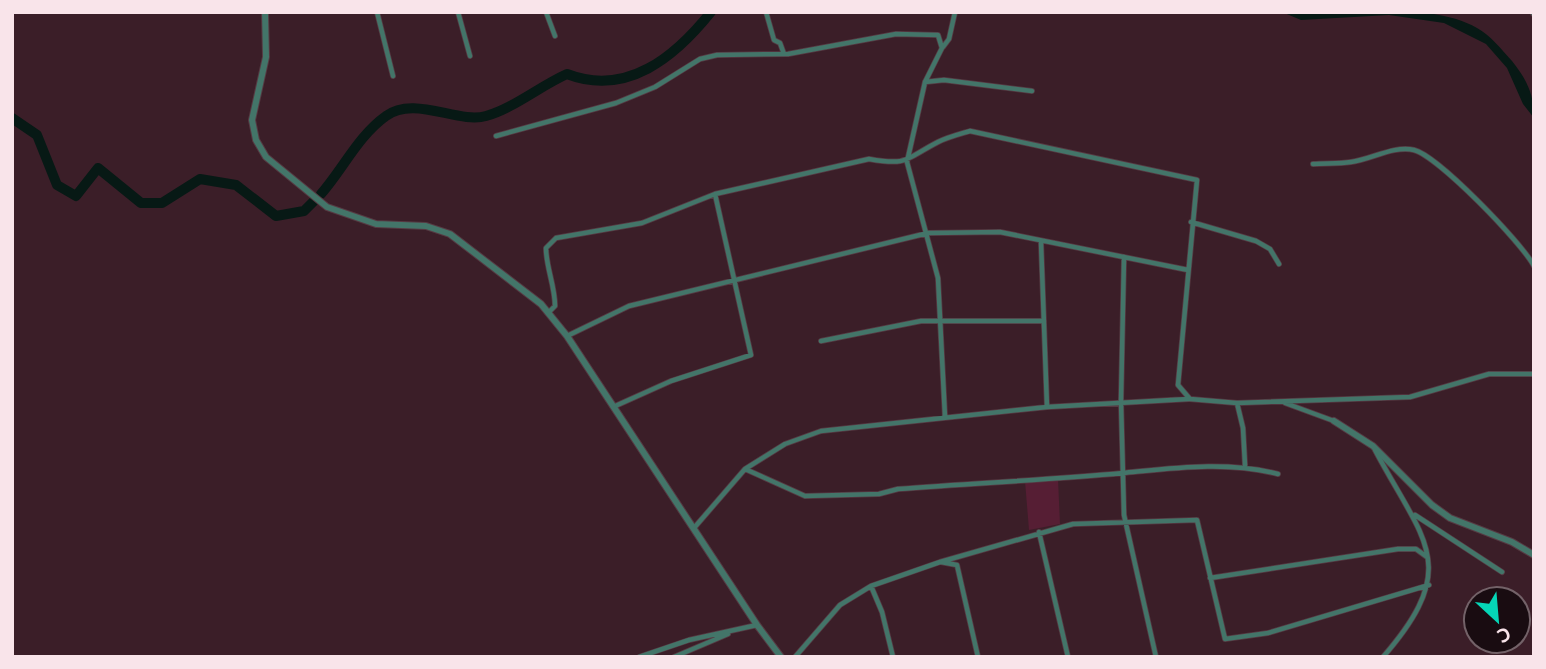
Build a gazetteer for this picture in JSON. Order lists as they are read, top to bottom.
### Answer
{
  "north": "bottom right"
}
